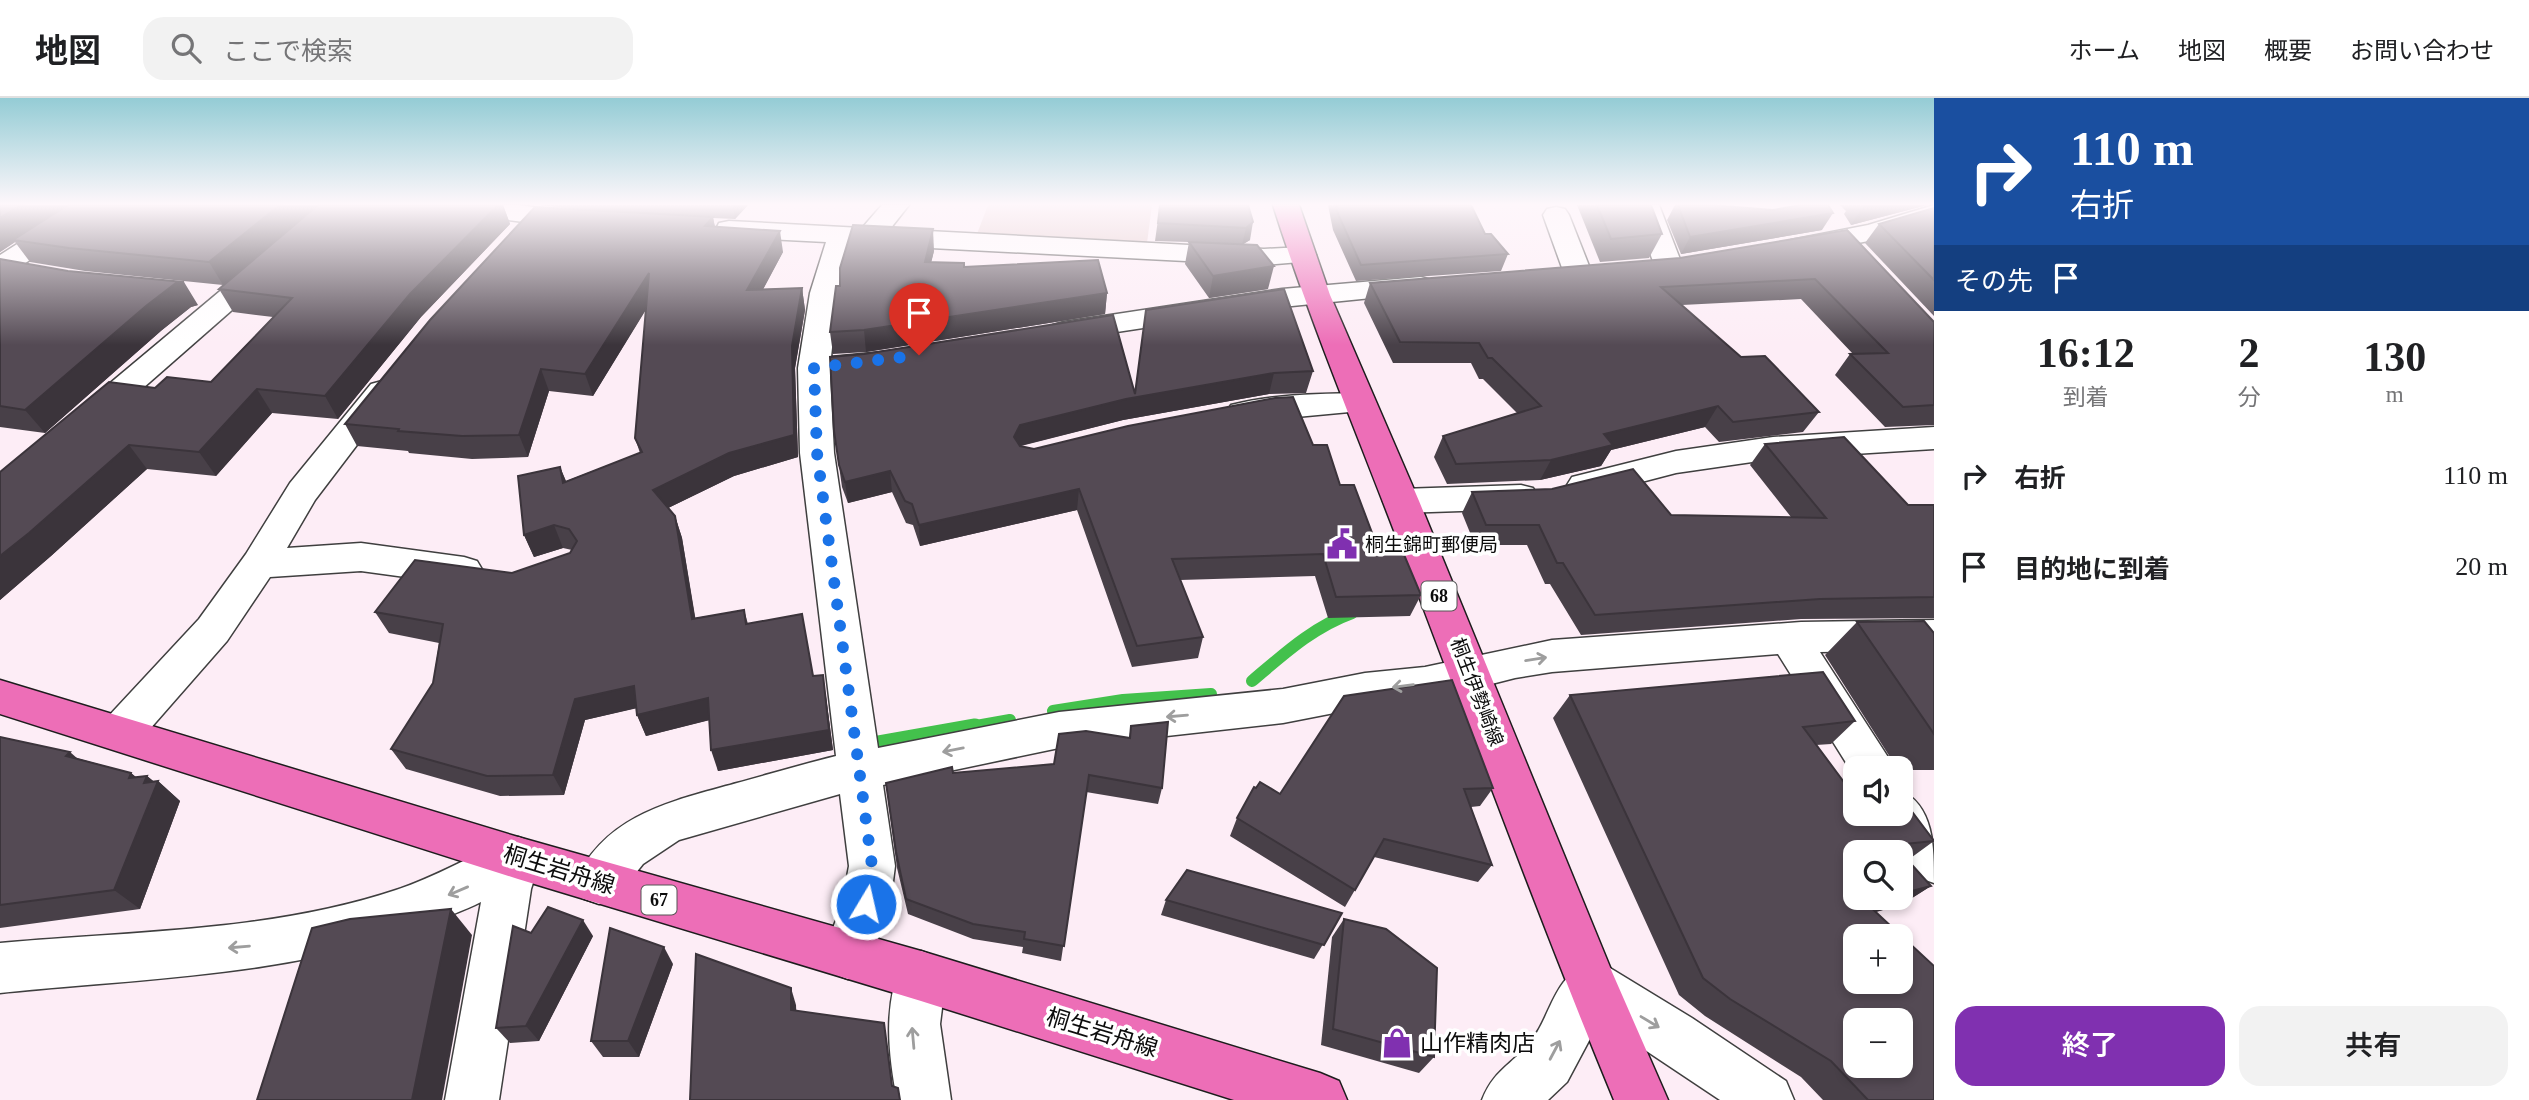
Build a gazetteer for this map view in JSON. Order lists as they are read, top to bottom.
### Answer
{
  "streets": {
    "main road": [
      "68",
      "桐生伊勢崎線",
      "桐生岩舟線",
      "67"
    ]
  },
  "places": {
    "public building": ["桐生錦町郵便局"],
    "shop": ["山作精肉店"]
  },
  "page": {
    "header": "地図",
    "search": "ここで検索",
    "nav": [
      "ホーム",
      "地図",
      "概要",
      "お問い合わせ"
    ],
    "turn": ["110 m", "右折"],
    "then": "その先",
    "eta": [
      "16:12",
      "到着",
      "2",
      "分",
      "130",
      "m"
    ],
    "list": [
      {
        "name": "右折",
        "value": "110 m"
      },
      {
        "name": "目的地に到着",
        "value": "20 m"
      }
    ],
    "map_buttons": ["+", "−"],
    "buttons": ["終了", "共有"]
  }
}
